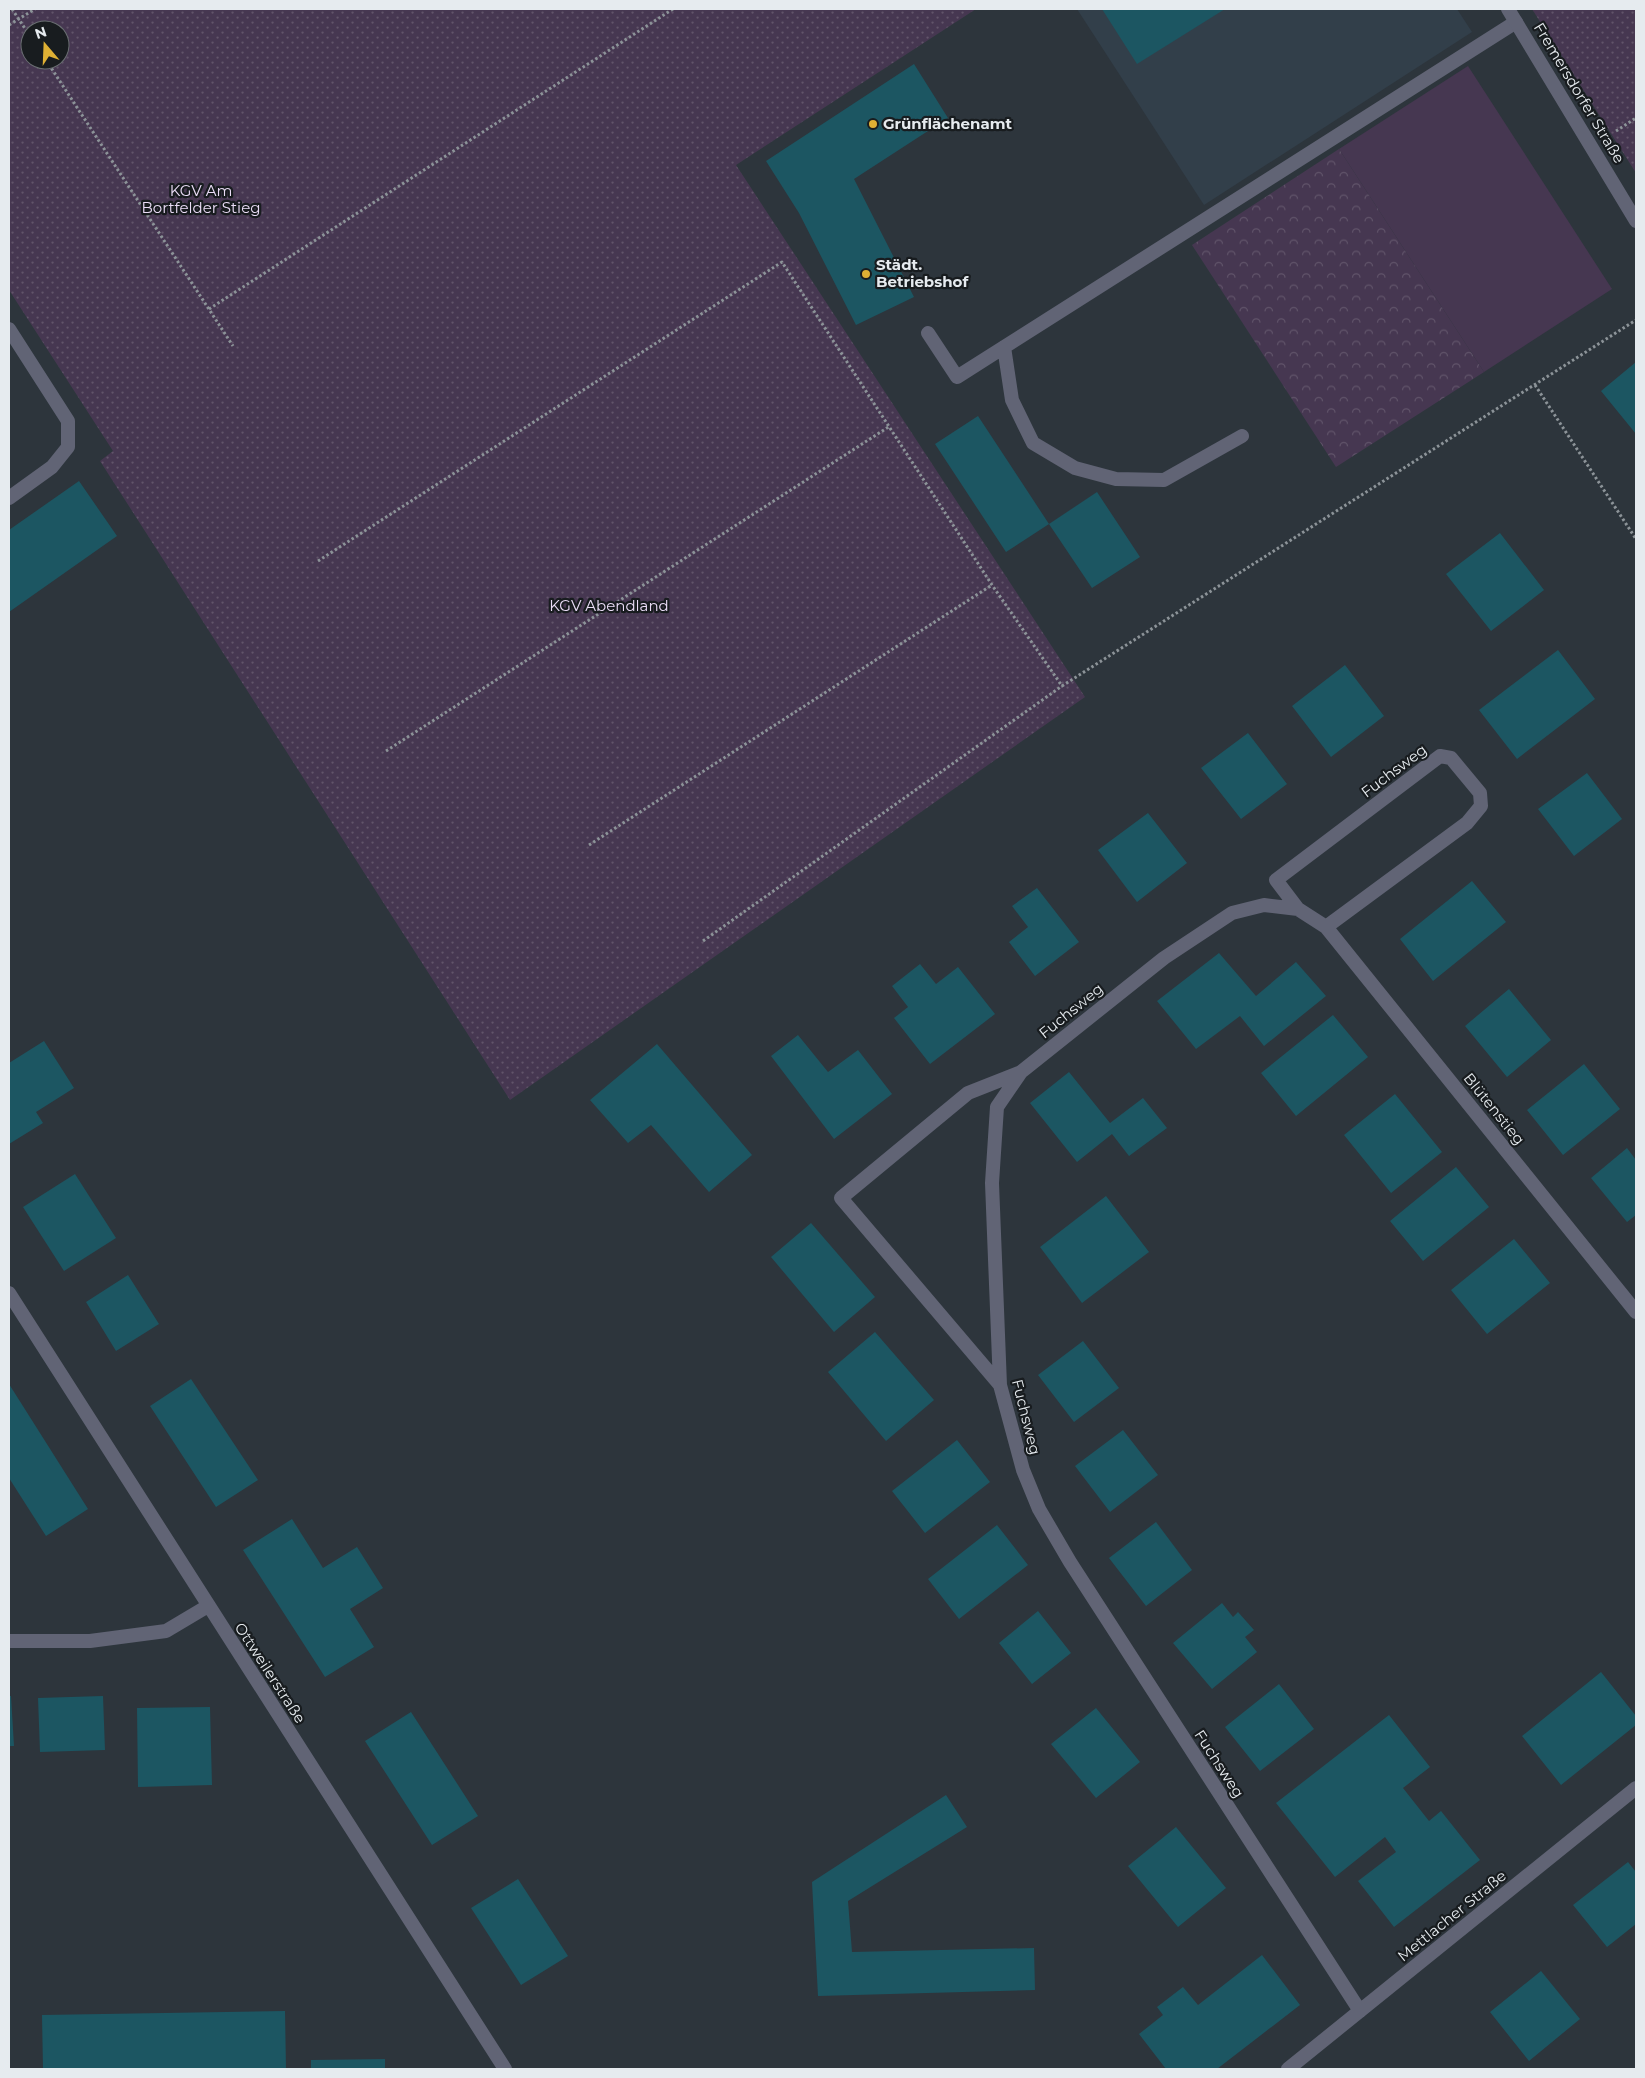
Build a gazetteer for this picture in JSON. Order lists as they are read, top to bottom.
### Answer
{
  "streets": {
    "street": [
      "Fremersdorfer Straße",
      "Fuchsweg",
      "Blütenstieg",
      "Ottweilerstraße",
      "Mettlacher Straße"
    ]
  },
  "crossings": [
    ["Fuchsweg", "Blütenstieg"],
    ["Fuchsweg", "Mettlacher Straße"]
  ],
  "parks": ["KGV Am Bortfelder Stieg", "KGV Abendland"],
  "places": ["Grünflächenamt", "Städt. Betriebshof"],
  "north": "top"
}
